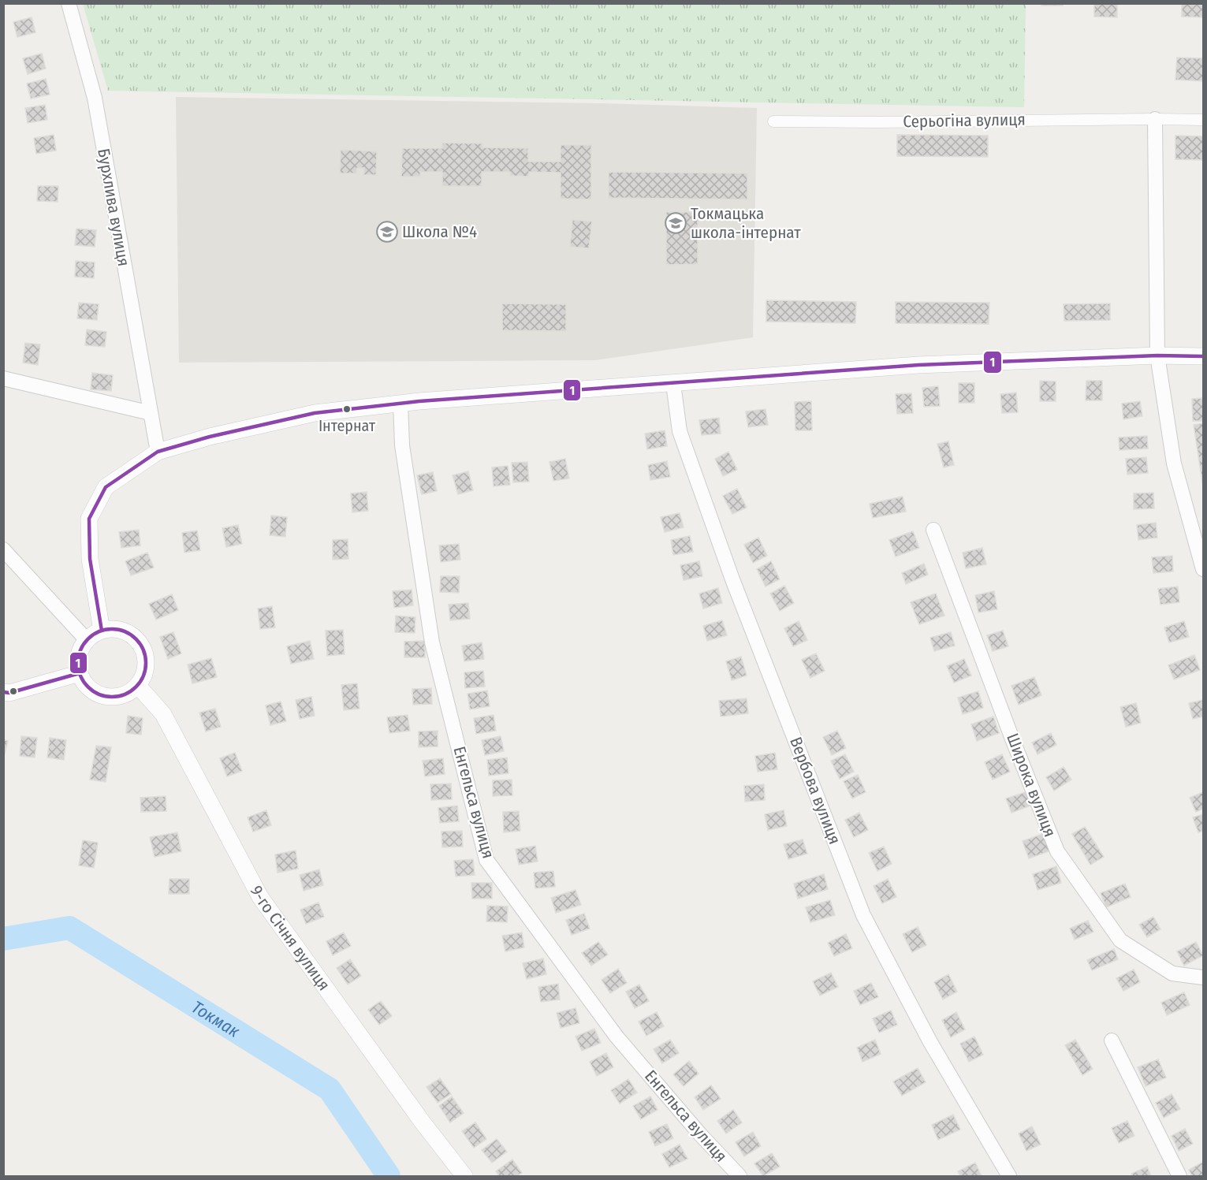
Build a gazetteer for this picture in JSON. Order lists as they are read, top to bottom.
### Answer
{
  "streets": {
    "street": [
      "Серьогіна вулиця",
      "Бурхлива вулиця",
      "Широка вулиця",
      "Вербова вулиця",
      "Енгельса вулиця",
      "9-го Січня вулиця"
    ]
  },
  "water": ["Токмак"],
  "places": {
    "school or university": ["Токмацька школа-інтернат", "Школа №4"],
    "other": ["Інтернат"]
  },
  "lines": ["transit line 1"]
}
